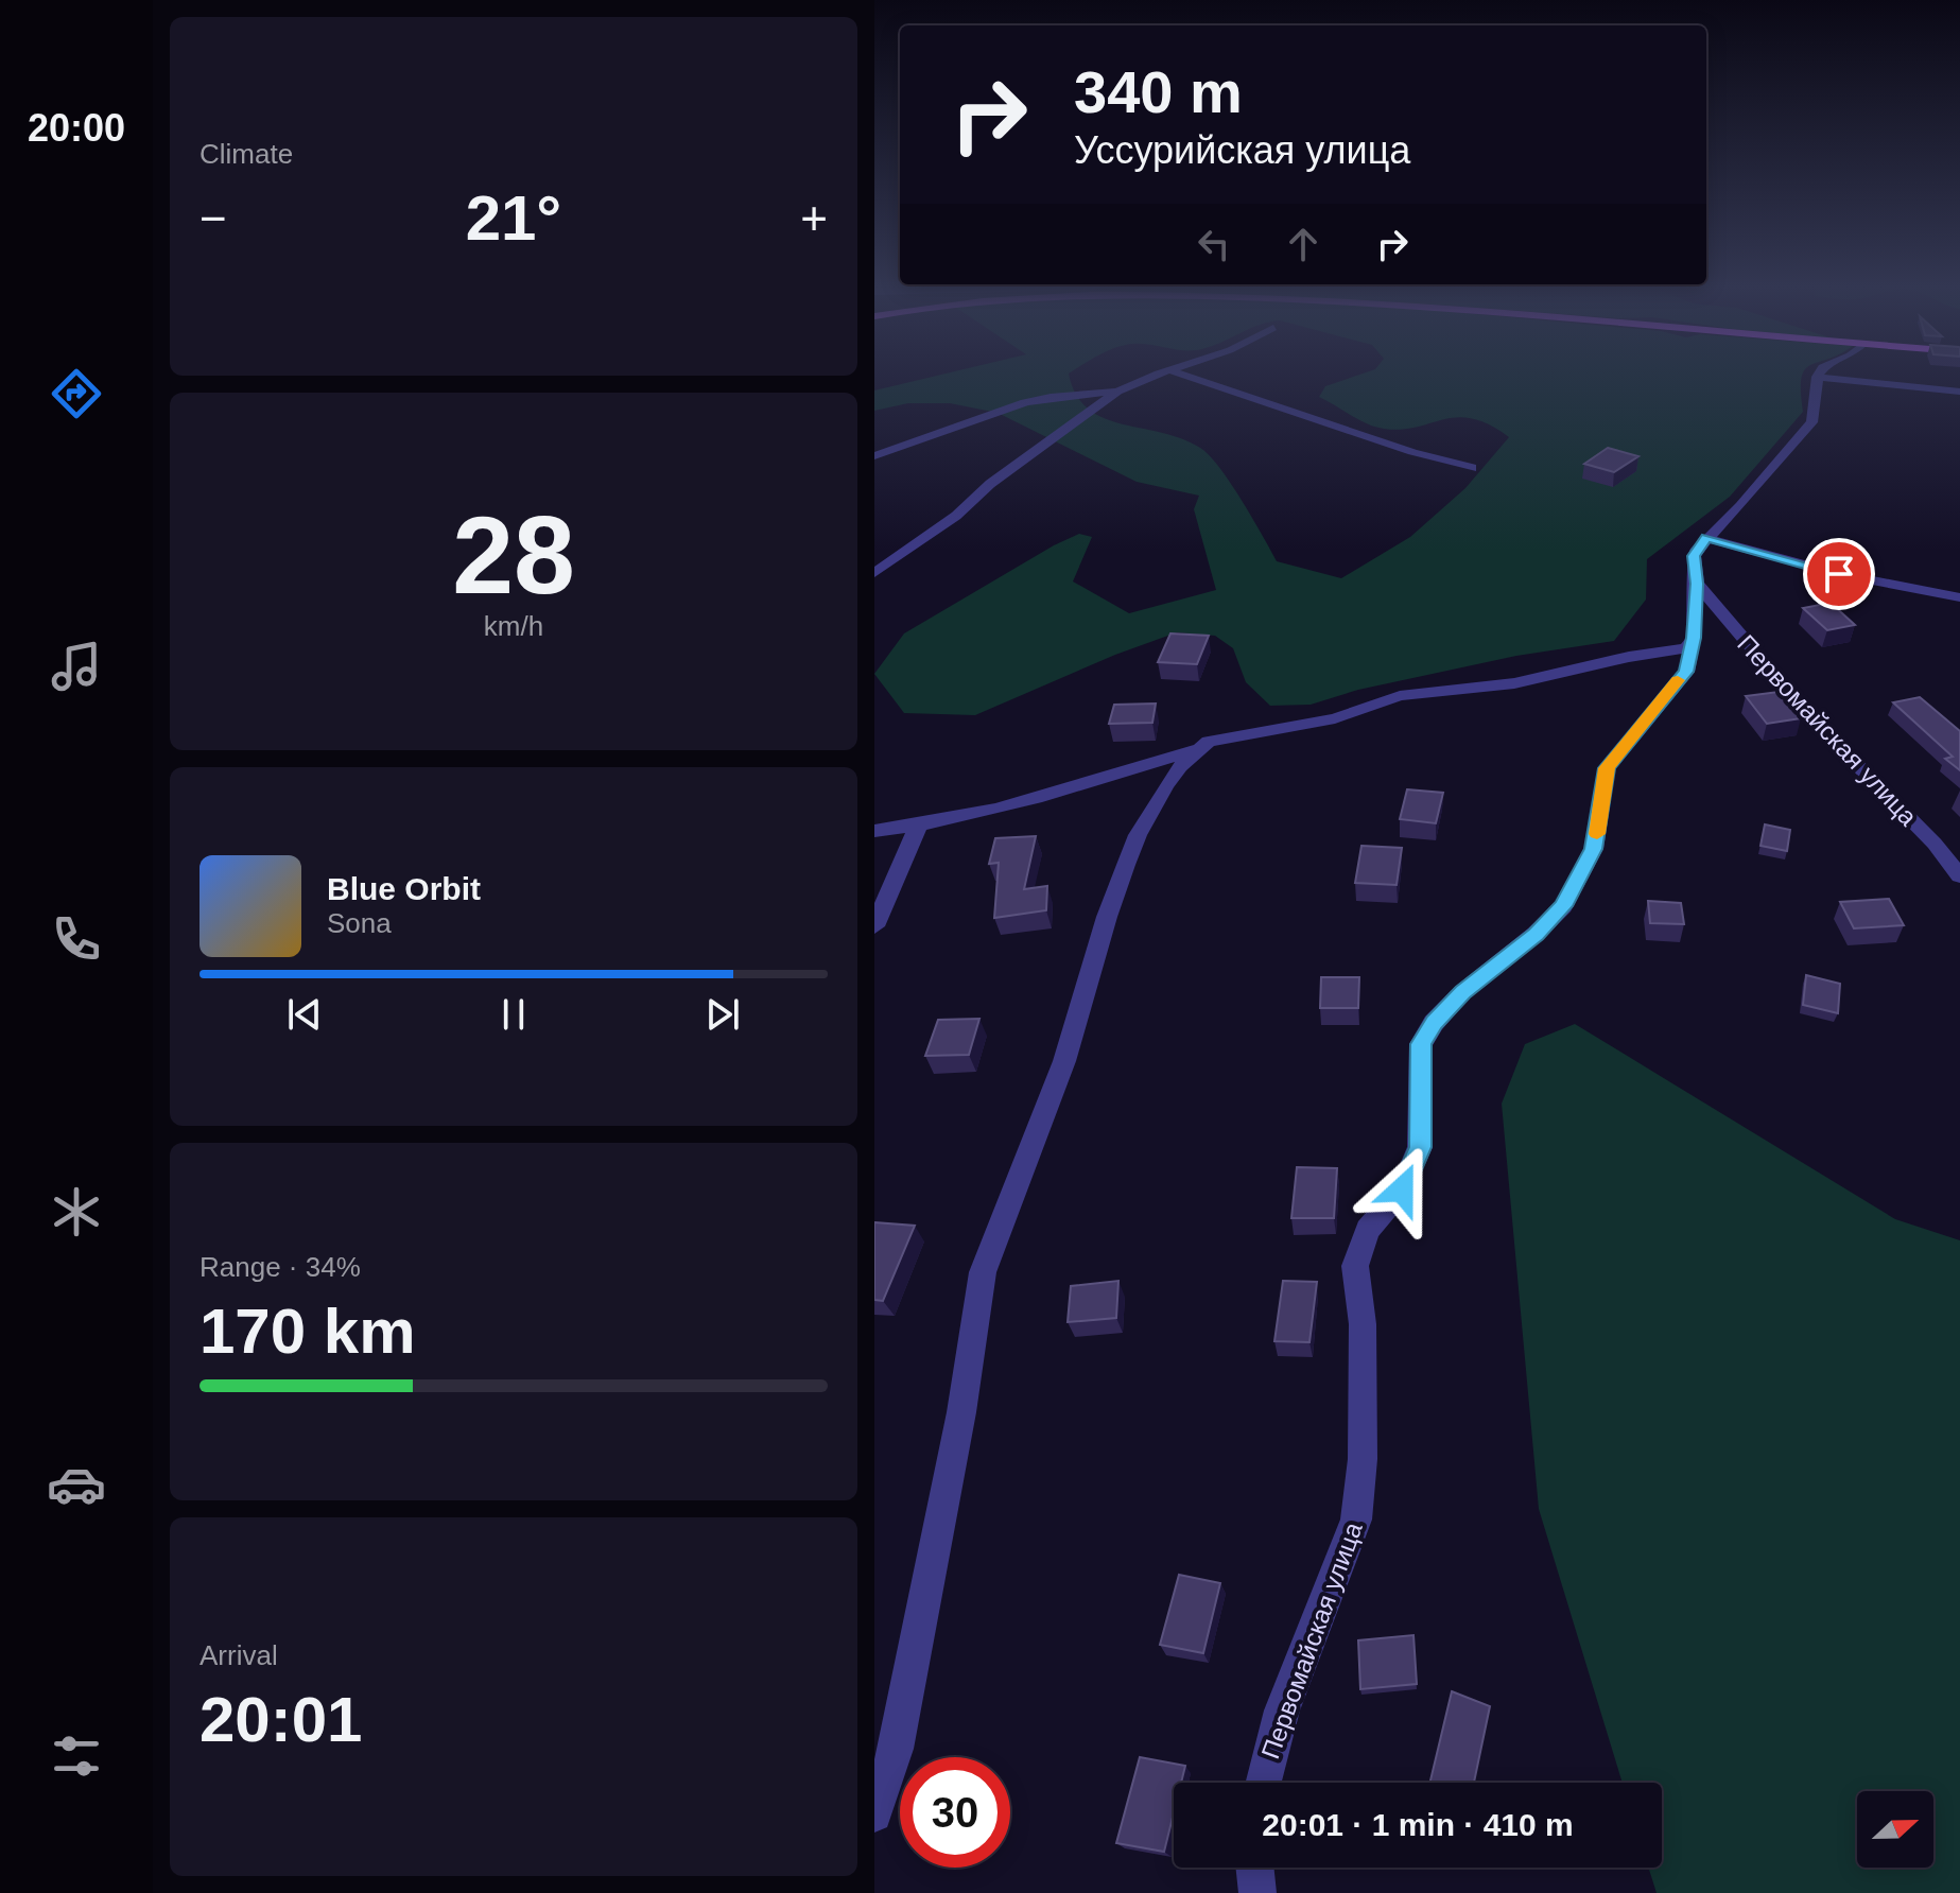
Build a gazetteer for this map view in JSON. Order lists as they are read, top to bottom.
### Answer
{
  "streets": {
    "street": ["Первомайская улица"]
  },
  "north": "right",
  "page": {
    "tabs": "20:00",
    "tile": [
      "Climate",
      ["28", "km/h"],
      ["Range · 34%", "170 km"],
      ["Arrival", "20:01"]
    ],
    "turn": ["340 m", "Уссурийская улица"],
    "heat": ["−", "21°", "+"],
    "song": ["Blue Orbit", "Sona"],
    "limit": "30",
    "trip": "20:01 · 1 min · 410 m"
  }
}
